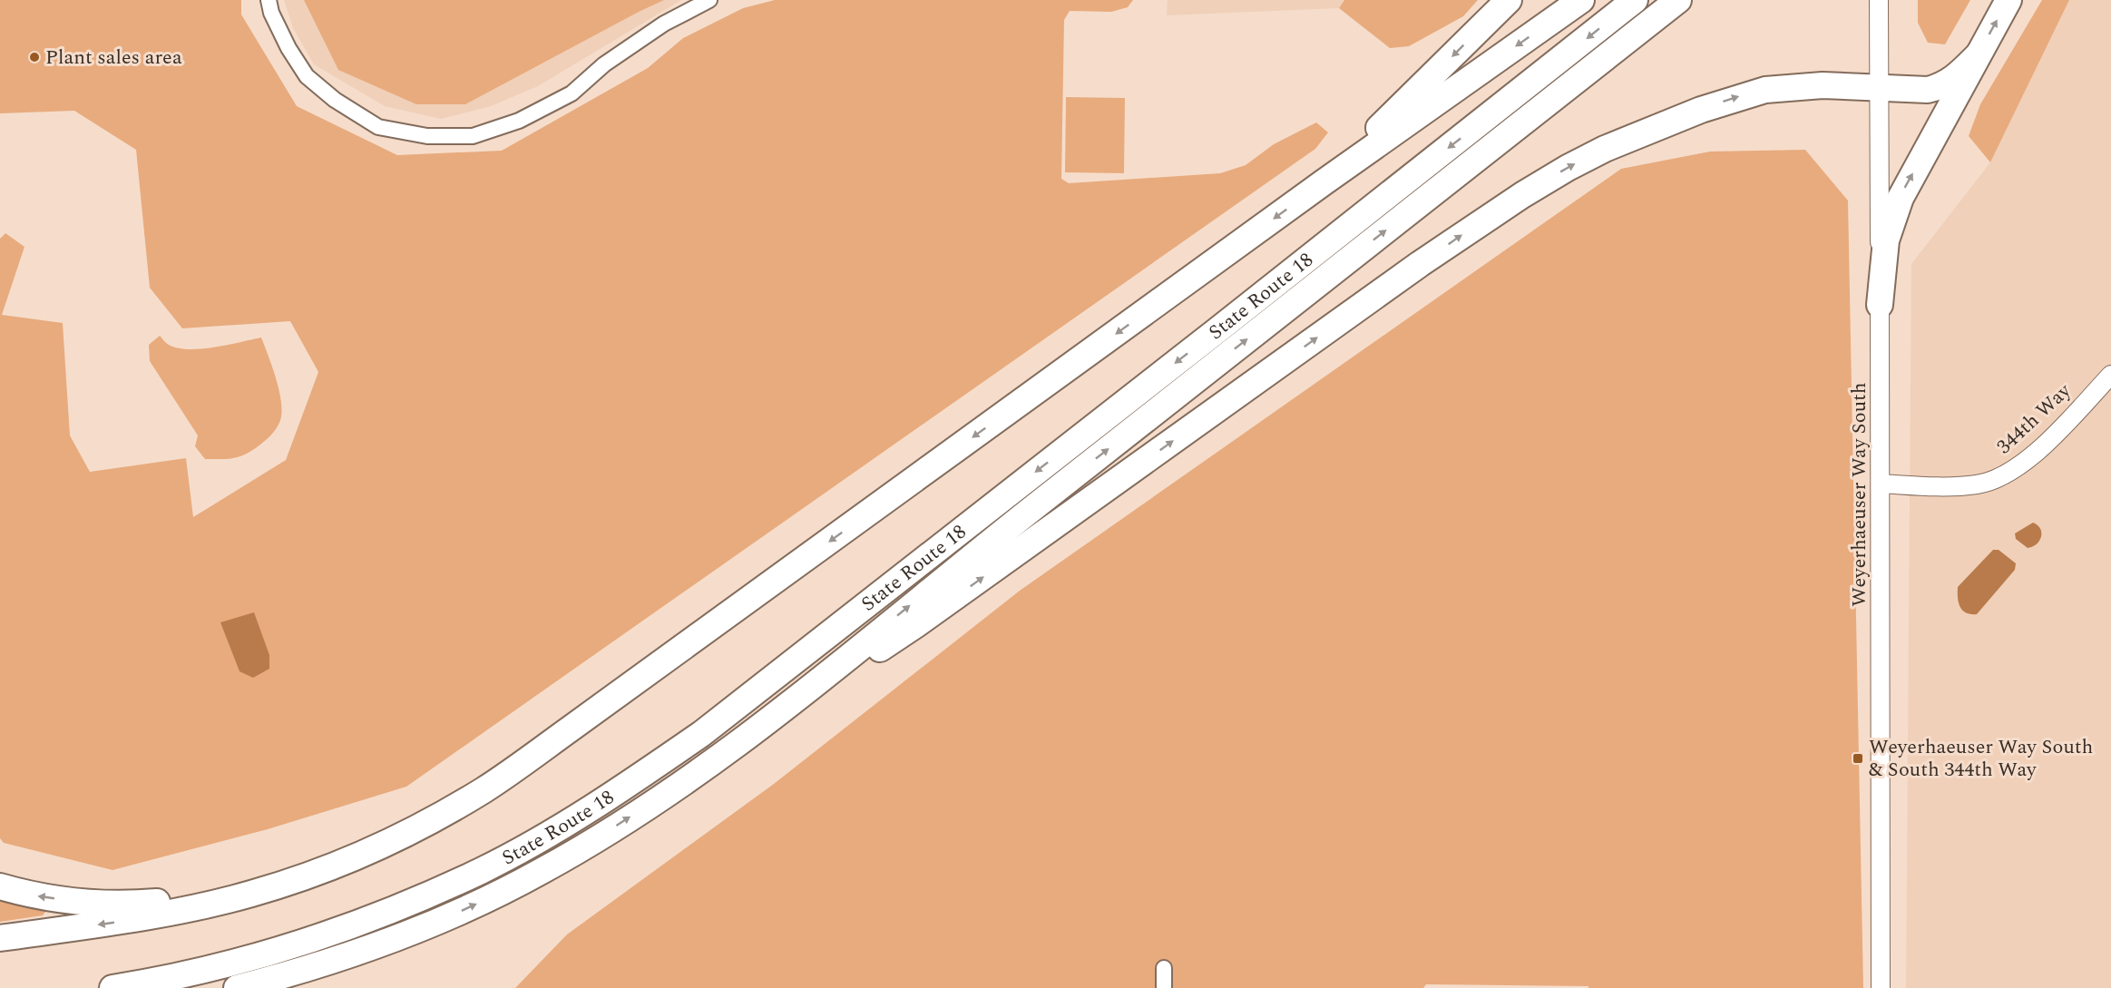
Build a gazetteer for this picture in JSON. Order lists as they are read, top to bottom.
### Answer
{
  "streets": {
    "highway": ["State Route 18"],
    "street": ["344th Way", "Weyerhaeuser Way South"]
  },
  "crossings": [
    ["344th Way", "Weyerhaeuser Way South"]
  ],
  "places": {
    "other": ["Plant sales area"],
    "transit": ["Weyerhaeuser Way South & South 344th Way"]
  }
}
